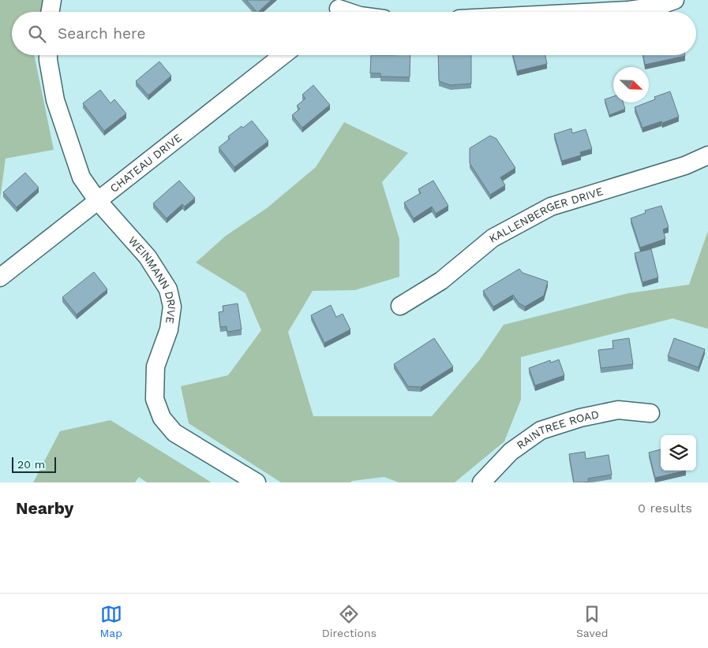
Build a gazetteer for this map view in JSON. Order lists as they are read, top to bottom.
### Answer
{
  "streets": {
    "street": [
      "CHATEAU DRIVE",
      "KALLENBERGER DRIVE",
      "WEINMANN DRIVE",
      "RAINTREE ROAD"
    ]
  },
  "crossings": [
    ["CHATEAU DRIVE", "WEINMANN DRIVE"]
  ],
  "scale_bar": "20 m",
  "north": "bottom right",
  "page": {
    "search": "Search here",
    "scale": "20 m",
    "heading": ["Nearby", "0 results"],
    "nav": ["Map", "Directions", "Saved"]
  }
}
